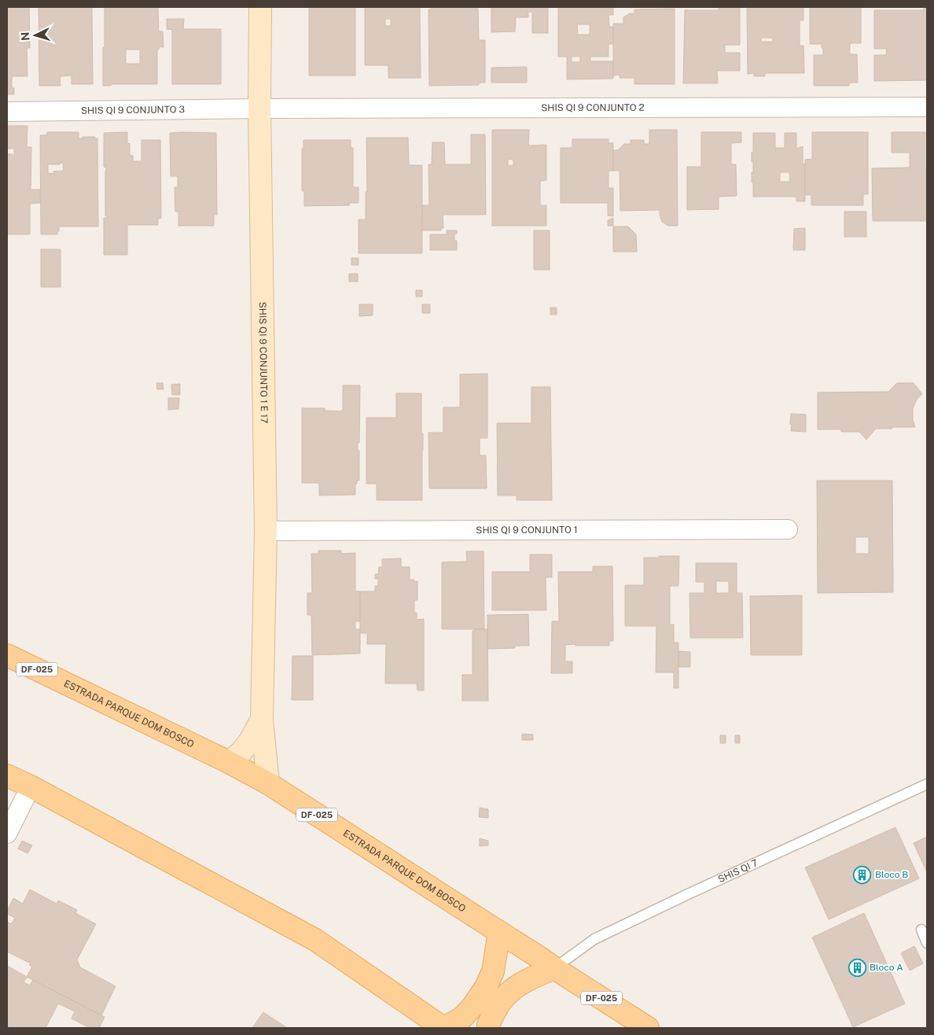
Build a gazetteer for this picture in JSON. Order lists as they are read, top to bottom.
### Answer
{
  "streets": {
    "main road": ["DF-025", "ESTRADA PARQUE DOM BOSCO"],
    "street": [
      "SHIS QI 9 CONJUNTO 2",
      "SHIS QI 9 CONJUNTO 3",
      "SHIS QI 9 CONJUNTO 1 E 17",
      "SHIS QI 9 CONJUNTO 1"
    ],
    "lane": ["SHIS QI 7"]
  },
  "crossings": [
    ["SHIS QI 9 CONJUNTO 2", "SHIS QI 9 CONJUNTO 3"],
    ["SHIS QI 9 CONJUNTO 2", "SHIS QI 9 CONJUNTO 1 E 17"],
    ["SHIS QI 9 CONJUNTO 3", "SHIS QI 9 CONJUNTO 1 E 17"],
    ["SHIS QI 9 CONJUNTO 1 E 17", "SHIS QI 9 CONJUNTO 1"],
    ["SHIS QI 9 CONJUNTO 1 E 17", "ESTRADA PARQUE DOM BOSCO"],
    ["ESTRADA PARQUE DOM BOSCO", "SHIS QI 7"]
  ],
  "places": {
    "building": ["Bloco B", "Bloco A"]
  },
  "north": "left"
}
